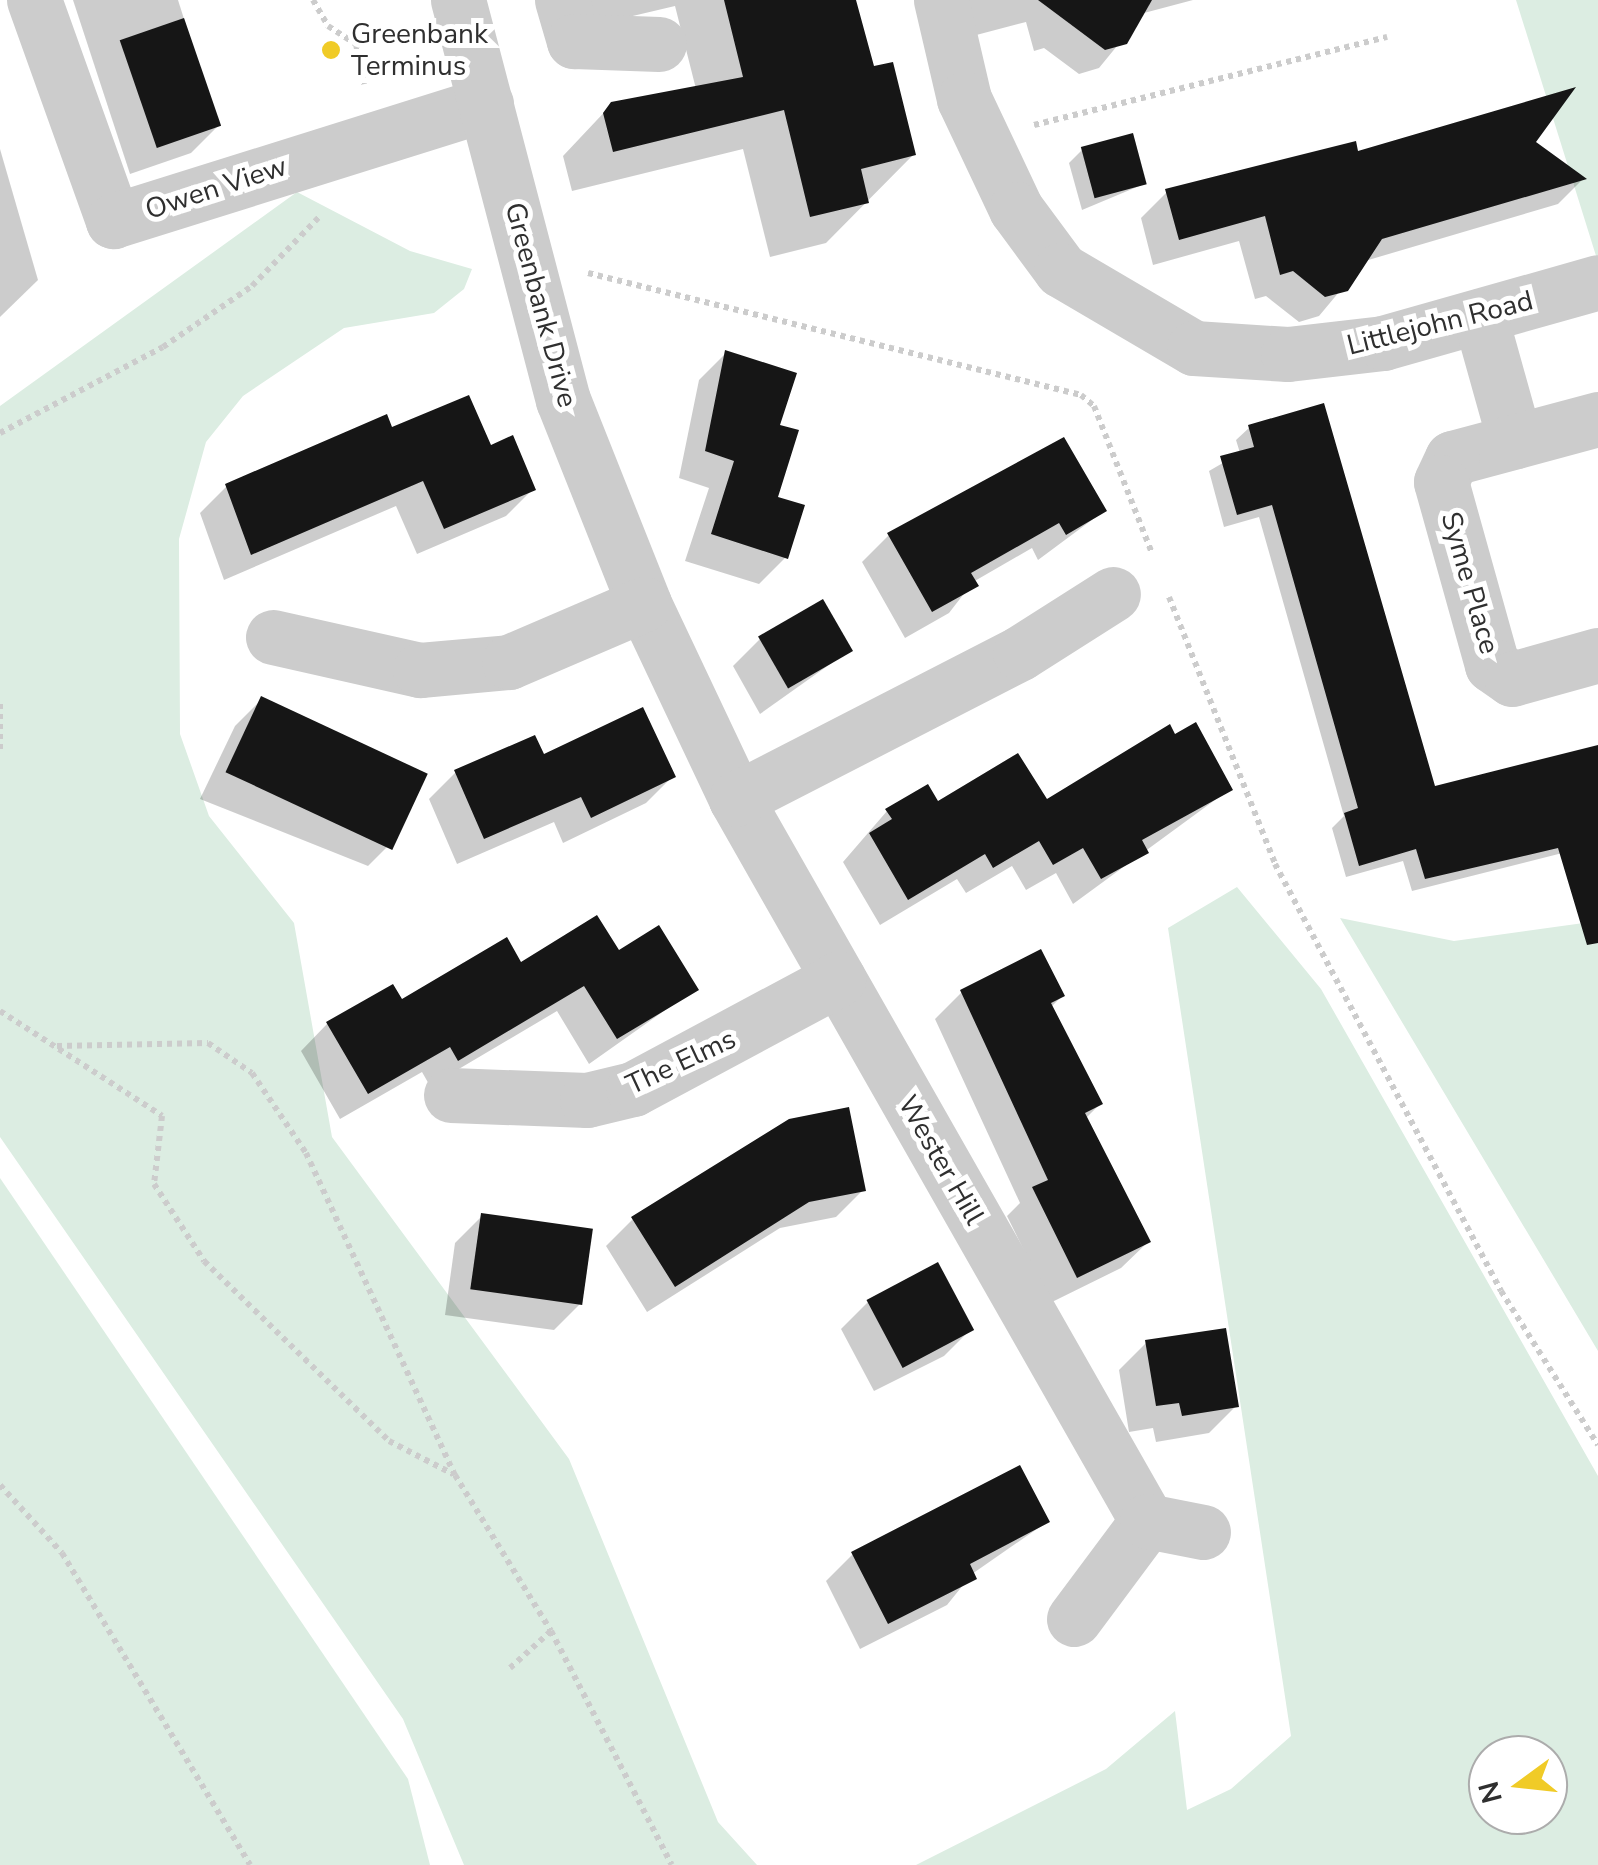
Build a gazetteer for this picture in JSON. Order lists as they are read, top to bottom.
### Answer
{
  "streets": {
    "street": [
      "Owen View",
      "Greenbank Drive",
      "Littlejohn Road",
      "Syme Place",
      "The Elms",
      "Wester Hill"
    ]
  },
  "crossings": [
    ["Owen View", "Greenbank Drive"],
    ["Greenbank Drive", "Wester Hill"],
    ["The Elms", "Wester Hill"]
  ],
  "places": ["Greenbank Terminus"],
  "north": "left"
}
